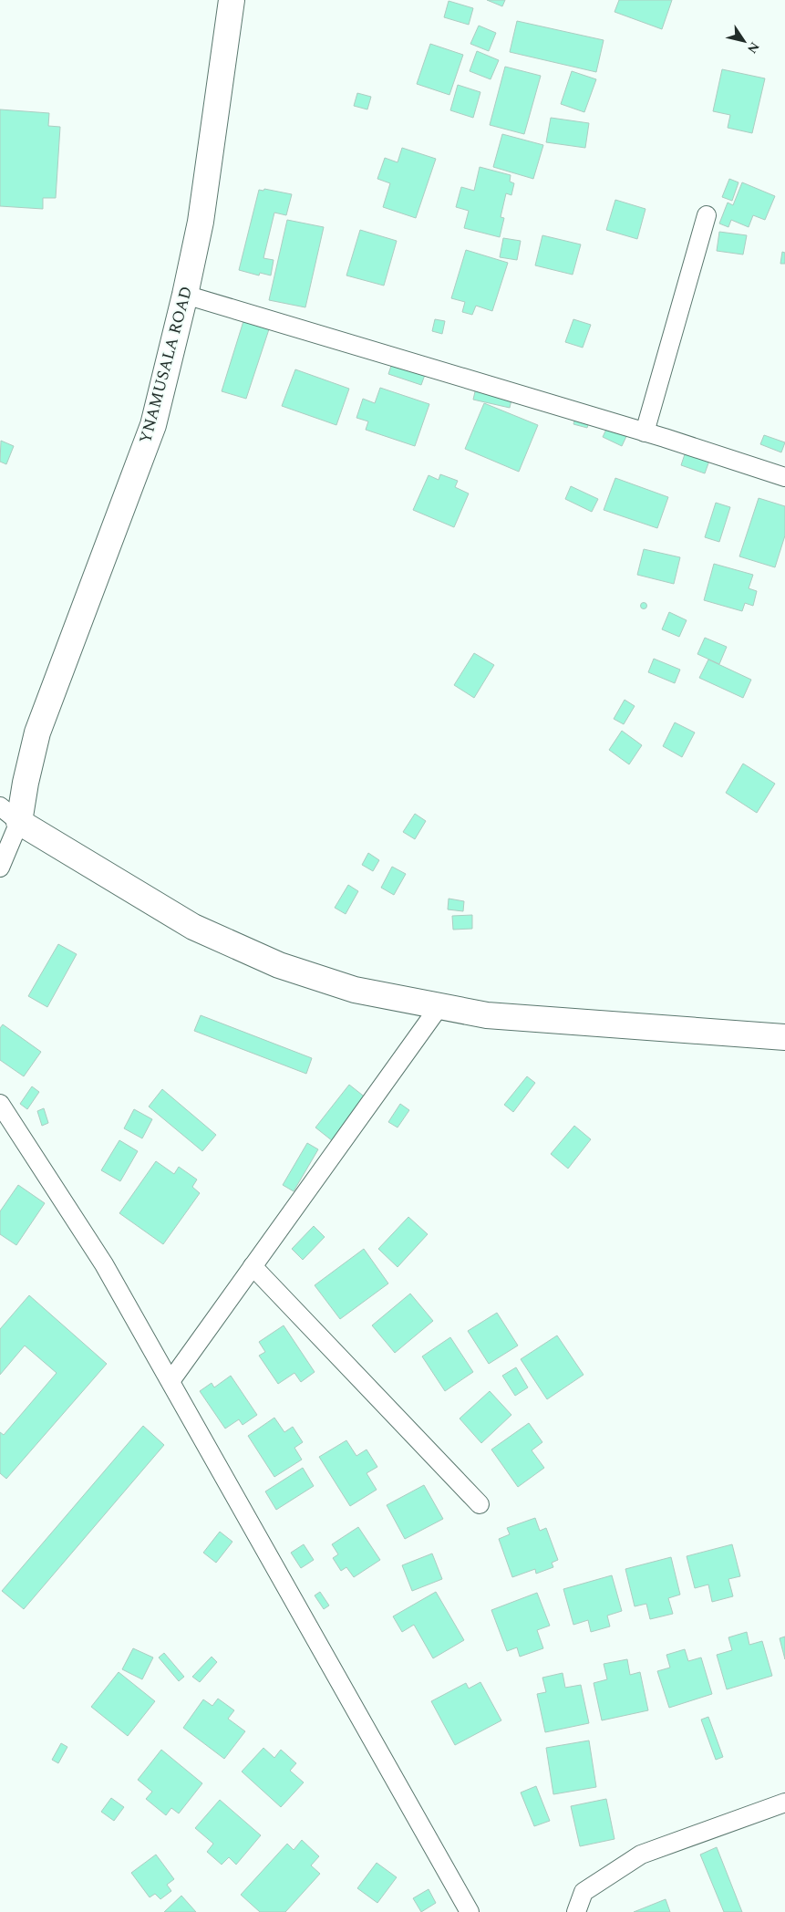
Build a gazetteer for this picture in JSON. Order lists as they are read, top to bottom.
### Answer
{
  "streets": {
    "main road": ["YNAMUSALA ROAD"]
  },
  "north": "bottom right"
}
